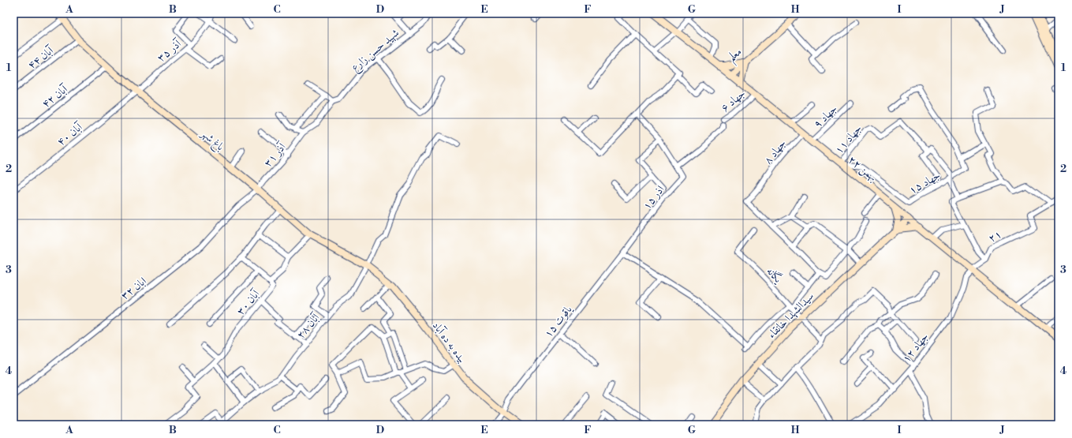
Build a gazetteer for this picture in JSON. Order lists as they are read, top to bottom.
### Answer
{
  "streets": {
    "main road": [
      "معلم",
      "باغ شهر",
      "۲۲ بهمن",
      "سیدالشهدا خانقاء",
      "بیده به ده آباد"
    ],
    "street": [
      "شهید حسن زارع",
      "آذر ۳۵",
      "آبان ۴۴",
      "آبان ۴۲",
      "جهاد ۶",
      "جهاد ۹",
      "آبان ۴۰",
      "جهاد ۱۱",
      "جهاد ۸",
      "آذر ۳۱",
      "جهاد ۱۵",
      "اذر ۱۵",
      "۲۱",
      "یگانه",
      "ابان ۳۲",
      "آبان ۳۰",
      "یاقوت ۱۵",
      "آبان ۲۸",
      "جهاد ۱۲"
    ]
  },
  "crossings": [
    ["شهید حسن زارع", "آذر ۳۱"],
    ["آذر ۳۵", "آبان ۴۰"],
    ["آذر ۳۵", "باغ شهر"],
    ["معلم", "۲۲ بهمن"],
    ["آبان ۴۴", "باغ شهر"],
    ["آبان ۴۲", "باغ شهر"],
    ["جهاد ۶", "۲۲ بهمن"],
    ["جهاد ۹", "۲۲ بهمن"],
    ["آبان ۴۰", "باغ شهر"],
    ["جهاد ۱۱", "۲۲ بهمن"],
    ["جهاد ۱۱", "جهاد ۱۵"],
    ["باغ شهر", "آذر ۳۱"],
    ["باغ شهر", "ابان ۳۲"],
    ["باغ شهر", "آبان ۳۰"],
    ["باغ شهر", "آبان ۲۸"],
    ["باغ شهر", "بیده به ده آباد"],
    ["جهاد ۸", "۲۲ بهمن"],
    ["آذر ۳۱", "ابان ۳۲"],
    ["۲۲ بهمن", "جهاد ۱۵"],
    ["۲۲ بهمن", "۲۱"],
    ["۲۲ بهمن", "سیدالشهدا خانقاء"],
    ["۲۲ بهمن", "جهاد ۱۲"],
    ["اذر ۱۵", "یاقوت ۱۵"],
    ["۲۱", "جهاد ۱۲"],
    ["یگانه", "سیدالشهدا خانقاء"],
    ["یاقوت ۱۵", "بیده به ده آباد"],
    ["آبان ۲۸", "بیده به ده آباد"]
  ],
  "grid": {
    "columns": [
      "A",
      "B",
      "C",
      "D",
      "E",
      "F",
      "G",
      "H",
      "I",
      "J"
    ],
    "rows": [
      "1",
      "2",
      "3",
      "4"
    ]
  }
}
